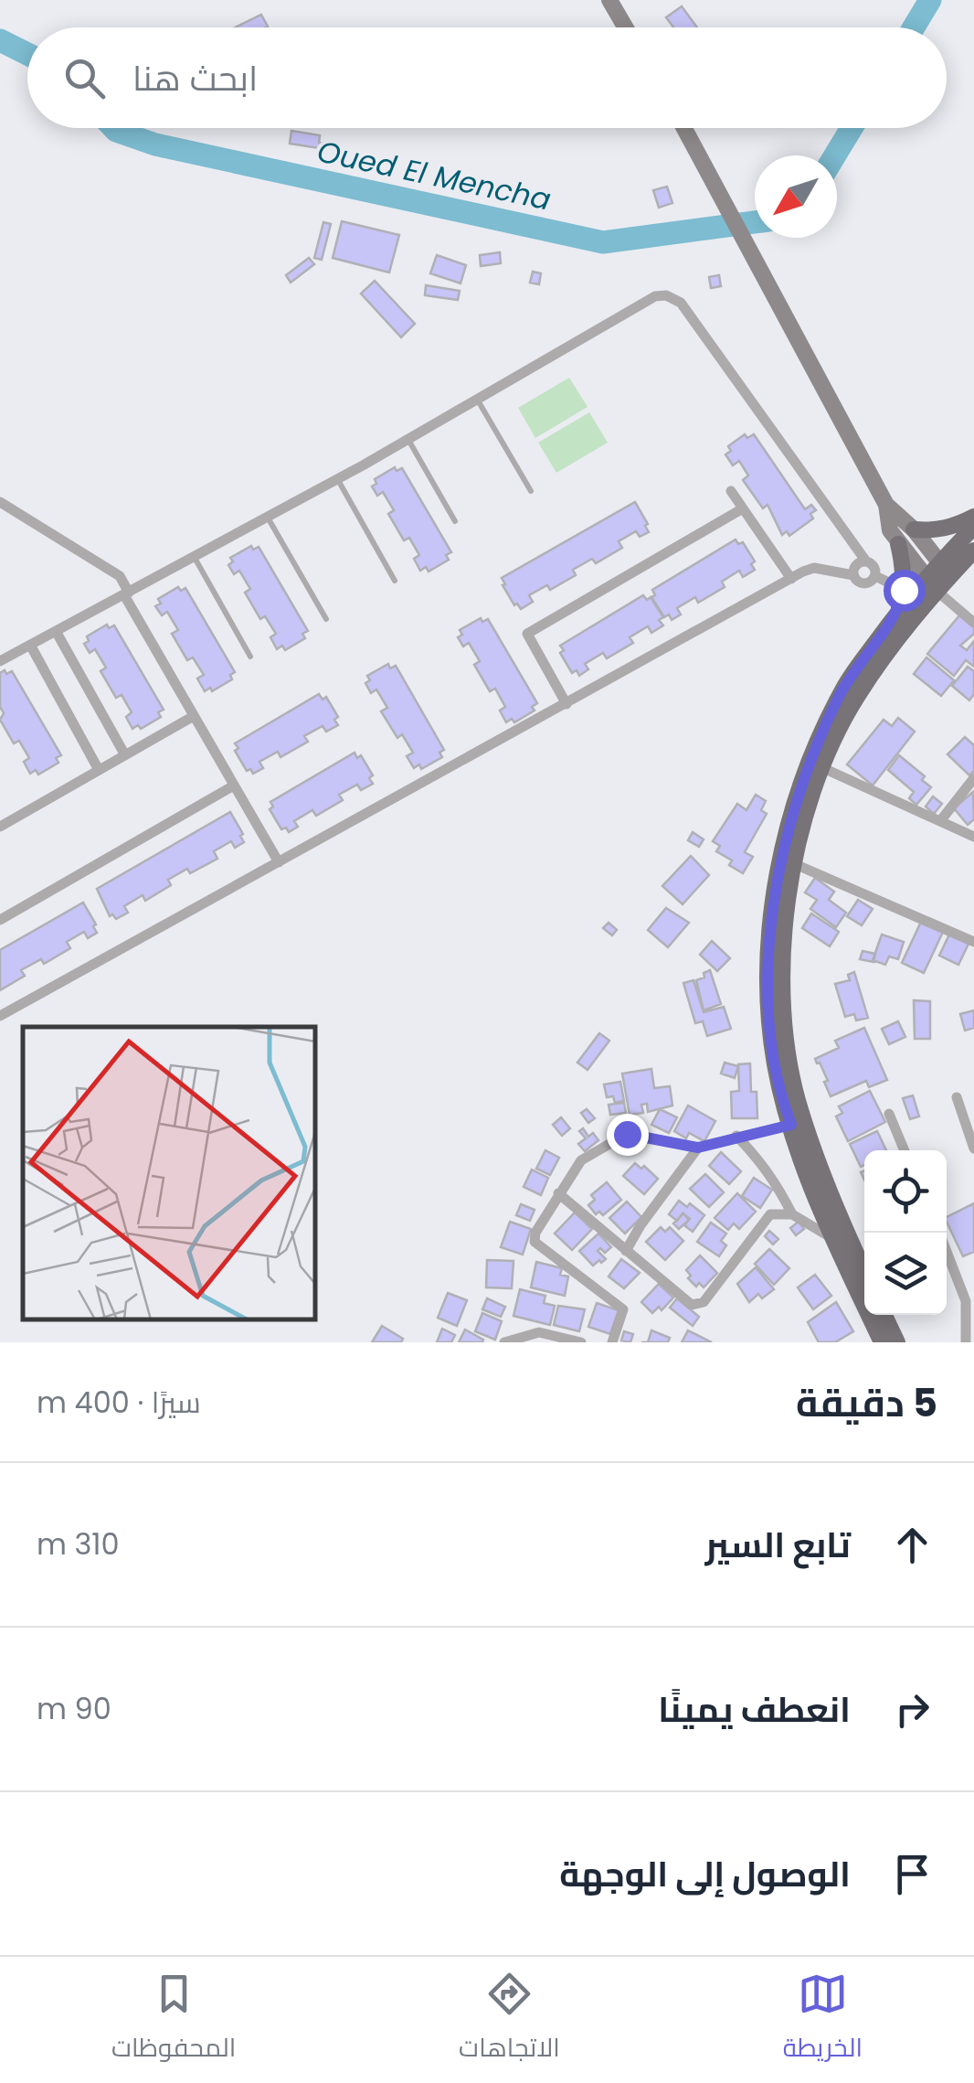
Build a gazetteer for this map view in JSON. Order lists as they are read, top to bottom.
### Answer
{
  "water": ["Oued El Mencha"],
  "north": "bottom left",
  "page": {
    "search": "ابحث هنا",
    "heading": ["5 دقيقة", "سيرًا · 400 m"],
    "list": [
      ["تابع السير", "310 m"],
      ["انعطف يمينًا", "90 m"],
      "الوصول إلى الوجهة"
    ],
    "nav": ["الخريطة", "الاتجاهات", "المحفوظات"]
  }
}
